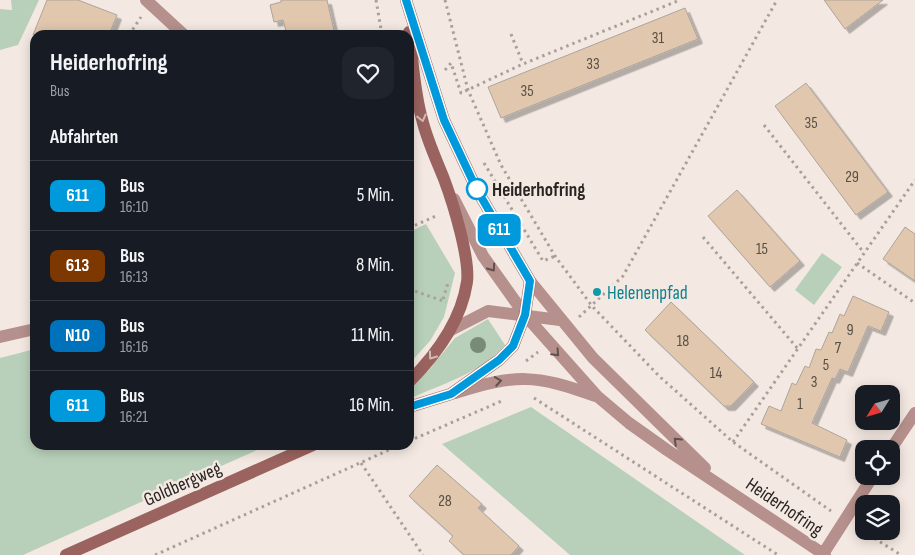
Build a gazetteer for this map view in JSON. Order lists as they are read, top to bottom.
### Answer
{
  "streets": {
    "street": ["Goldbergweg", "Heiderhofring"]
  },
  "places": ["Heiderhofring", "Helenenpfad"],
  "lines": ["bus line 611"],
  "house_numbers": [
    "31",
    "33",
    "35",
    "35",
    "29",
    "15",
    "9",
    "18",
    "7",
    "5",
    "14",
    "3",
    "1",
    "28"
  ],
  "north": "bottom left",
  "page": {
    "on_map": "611",
    "heading": [
      ["Heiderhofring", "Bus"],
      "Abfahrten"
    ],
    "list": [
      {
        "mark": "611",
        "name": "Bus",
        "note": "16:10",
        "value": "5 Min."
      },
      {
        "mark": "613",
        "name": "Bus",
        "note": "16:13",
        "value": "8 Min."
      },
      {
        "mark": "N10",
        "name": "Bus",
        "note": "16:16",
        "value": "11 Min."
      },
      {
        "mark": "611",
        "name": "Bus",
        "note": "16:21",
        "value": "16 Min."
      }
    ]
  }
}
